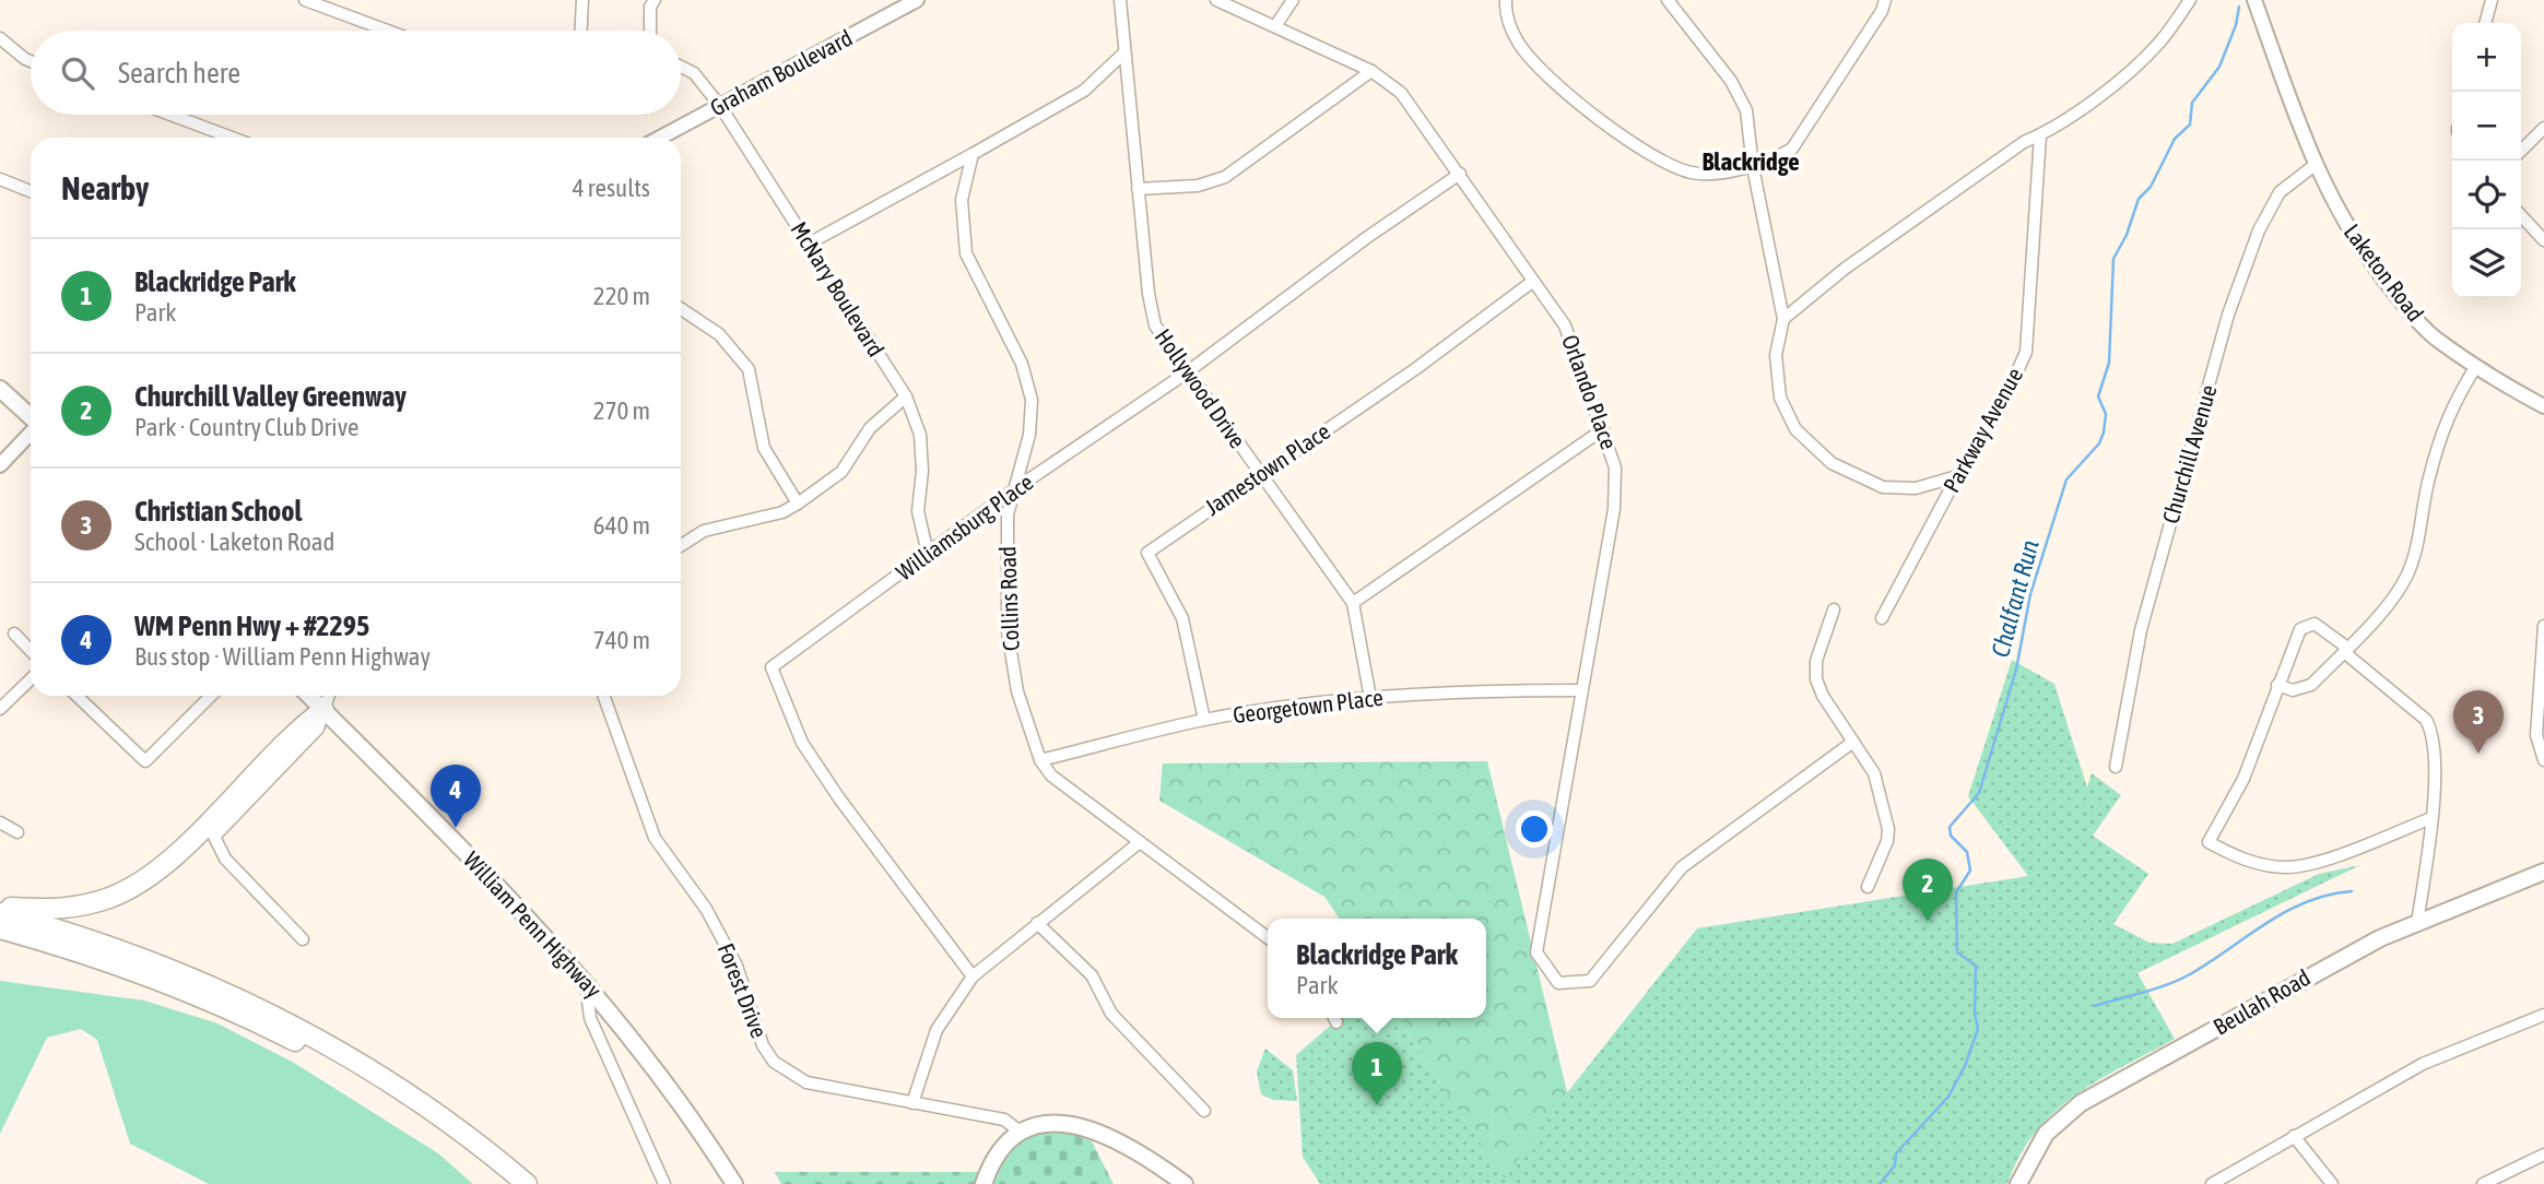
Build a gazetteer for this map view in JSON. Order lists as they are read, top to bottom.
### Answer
{
  "streets": {
    "main road": ["William Penn Highway", "Beulah Road"],
    "street": [
      "Graham Boulevard",
      "Laketon Road",
      "McNary Boulevard",
      "Hollywood Drive",
      "Orlando Place",
      "Parkway Avenue",
      "Churchill Avenue",
      "Jamestown Place",
      "Williamsburg Place",
      "Collins Road",
      "Georgetown Place",
      "Forest Drive"
    ]
  },
  "crossings": [
    ["Graham Boulevard", "McNary Boulevard"],
    ["Laketon Road", "Churchill Avenue"],
    ["McNary Boulevard", "Williamsburg Place"],
    ["Hollywood Drive", "Jamestown Place"],
    ["Hollywood Drive", "Williamsburg Place"],
    ["Hollywood Drive", "Georgetown Place"],
    ["Orlando Place", "Jamestown Place"],
    ["Orlando Place", "Williamsburg Place"],
    ["Orlando Place", "Georgetown Place"],
    ["Jamestown Place", "Georgetown Place"],
    ["Williamsburg Place", "Collins Road"],
    ["Collins Road", "Georgetown Place"]
  ],
  "districts": ["Blackridge"],
  "water": ["Chalfant Run"],
  "page": {
    "map_buttons": ["+", "−"],
    "search": "Search here",
    "heading": ["Nearby", "4 results"],
    "list": [
      {
        "mark": "1",
        "name": "Blackridge Park",
        "note": "Park",
        "value": "220 m"
      },
      {
        "mark": "2",
        "name": "Churchill Valley Greenway",
        "note": "Park · Country Club Drive",
        "value": "270 m"
      },
      {
        "mark": "3",
        "name": "Christian School",
        "note": "School · Laketon Road",
        "value": "640 m"
      },
      {
        "mark": "4",
        "name": "WM Penn Hwy + #2295",
        "note": "Bus stop · William Penn Highway",
        "value": "740 m"
      }
    ],
    "pins": [
      "3",
      "4",
      "2",
      "1"
    ],
    "popup": ["Blackridge Park", "Park"]
  }
}
